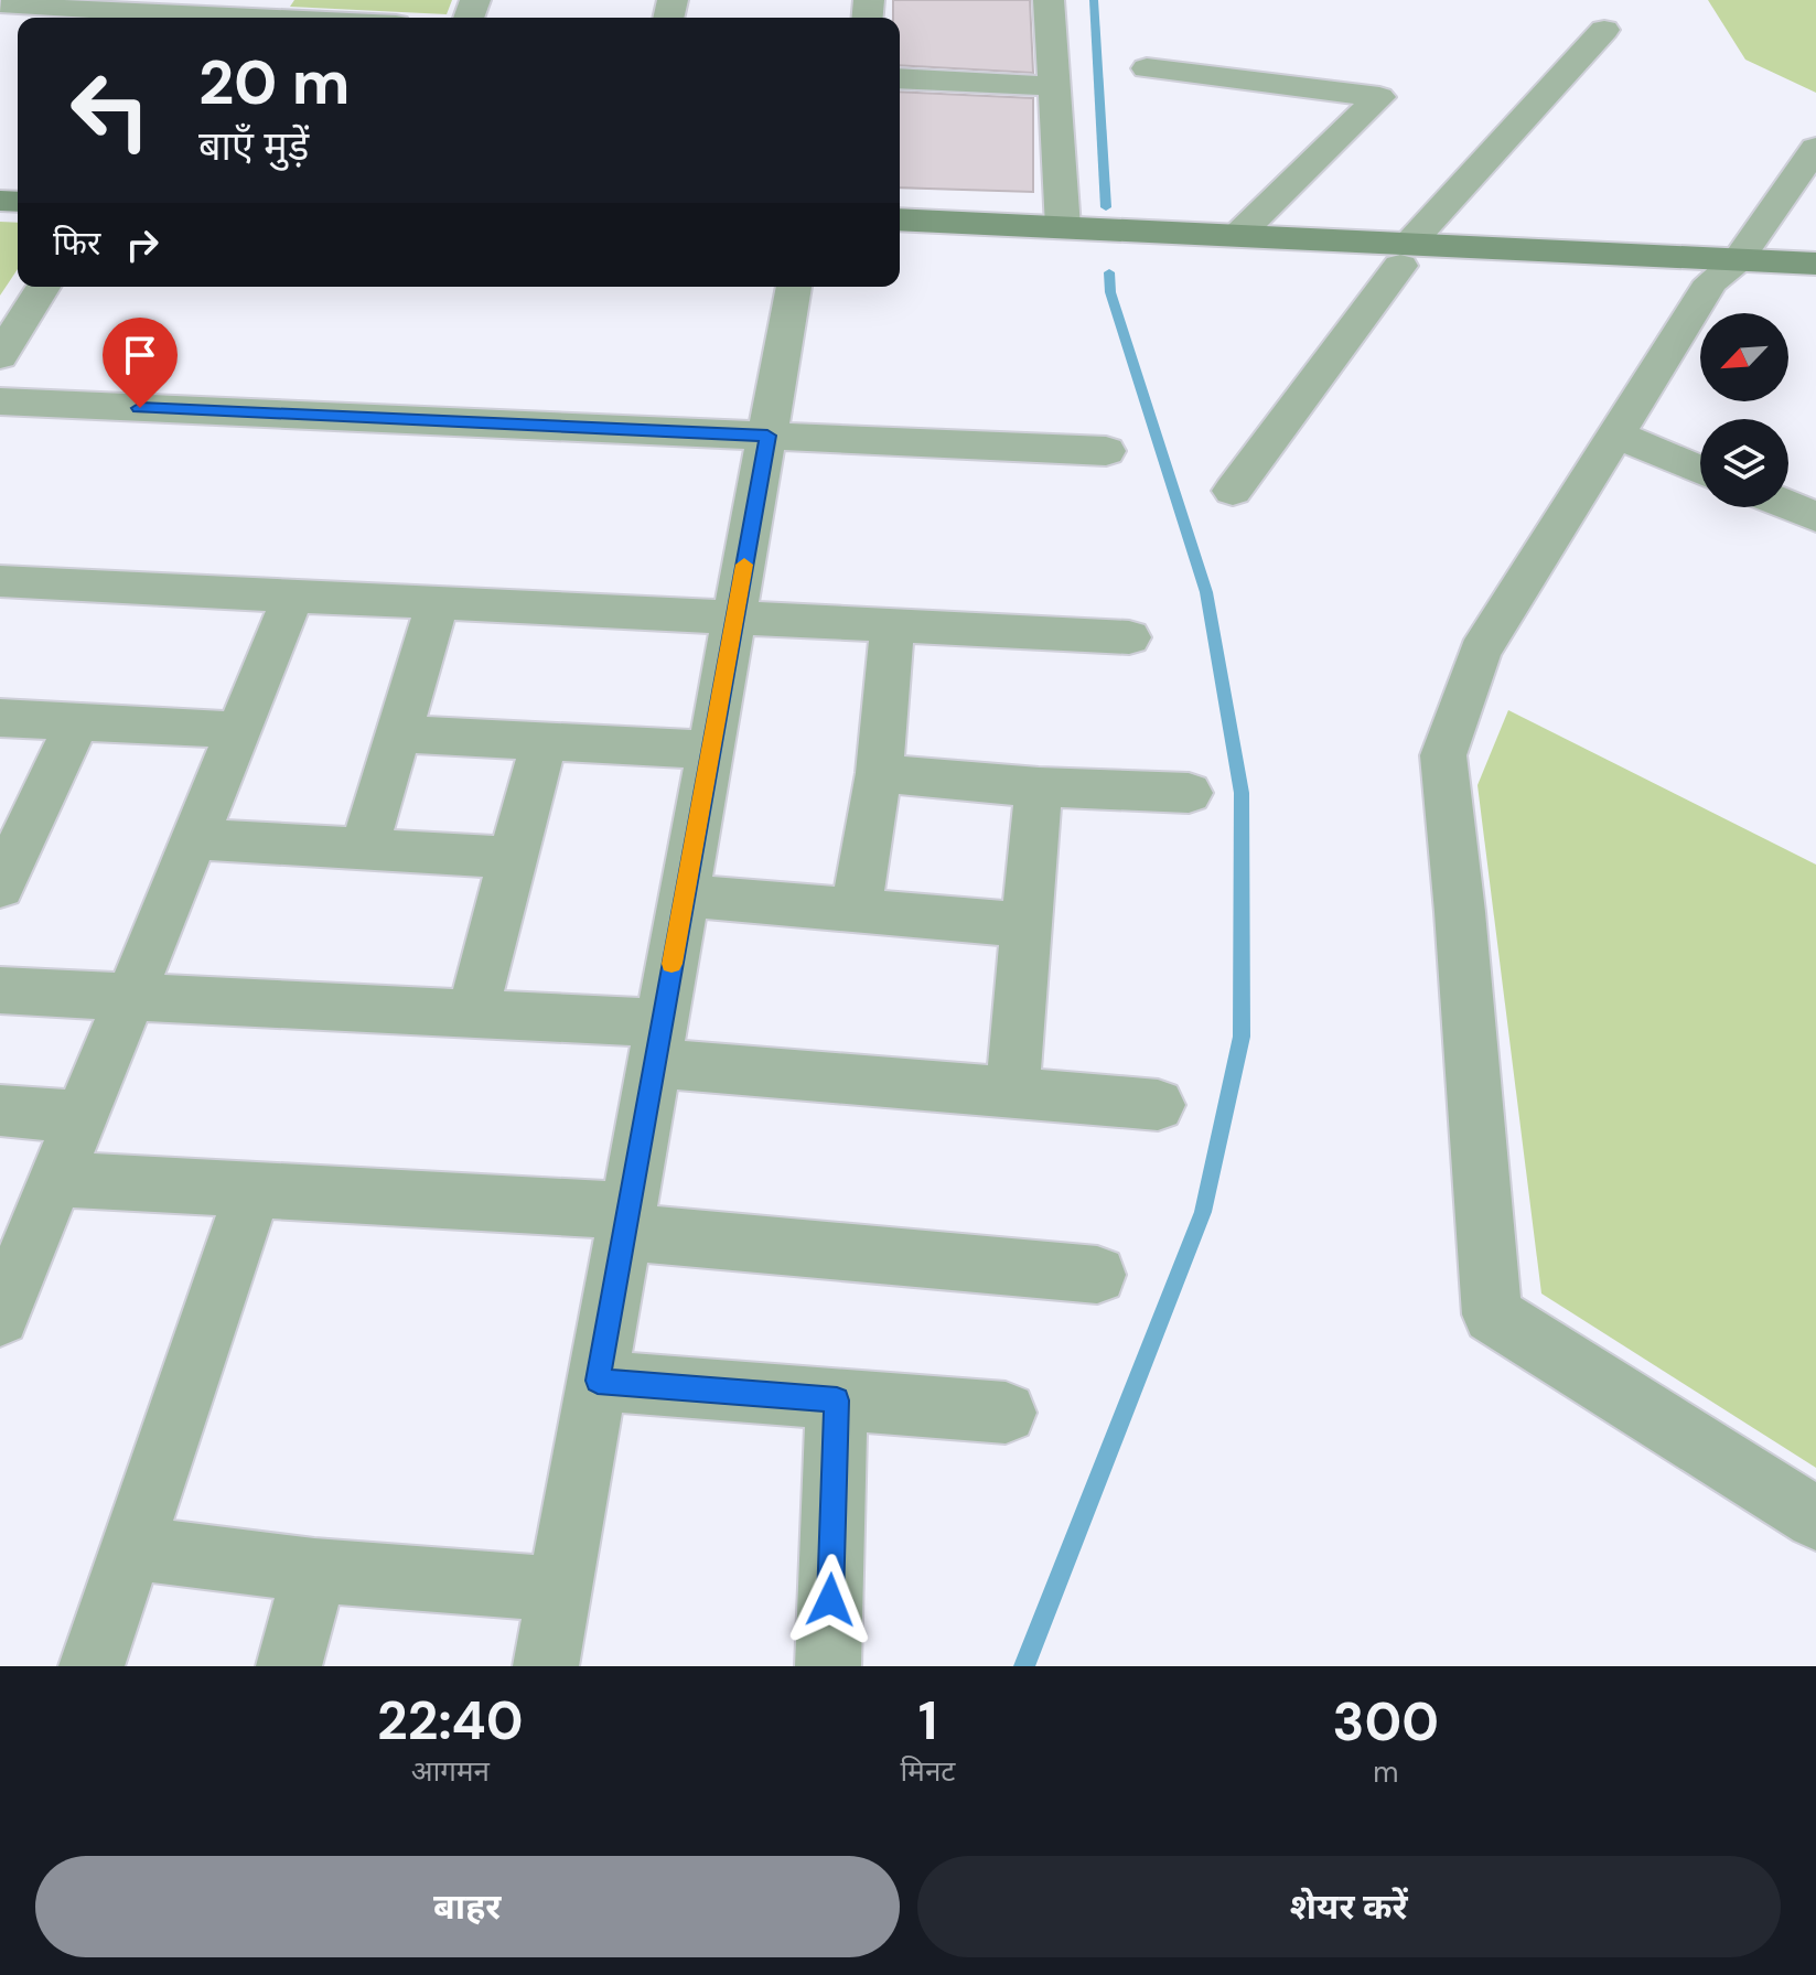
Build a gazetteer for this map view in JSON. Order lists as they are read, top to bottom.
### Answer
{
  "north": "bottom left",
  "page": {
    "turn": ["20 m", "बाएँ मुड़ें"],
    "then": "फिर",
    "eta": [
      "22:40",
      "आगमन",
      "1",
      "मिनट",
      "300",
      "m"
    ],
    "buttons": ["बाहर", "शेयर करें"]
  }
}
